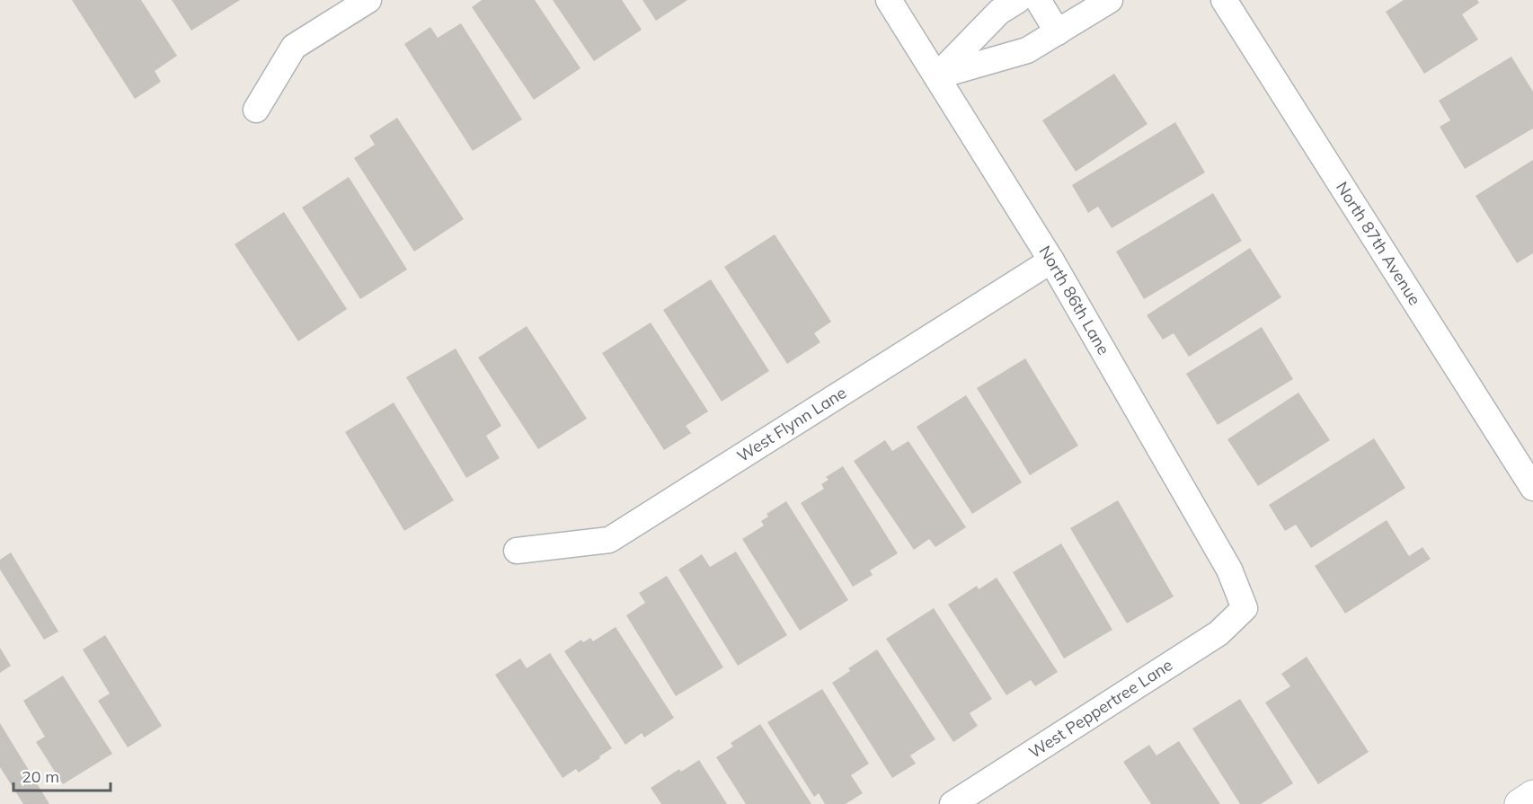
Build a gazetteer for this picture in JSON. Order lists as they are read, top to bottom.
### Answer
{
  "streets": {
    "street": [
      "North 87th Avenue",
      "North 86th Lane",
      "West Flynn Lane",
      "West Peppertree Lane"
    ]
  },
  "crossings": [
    ["North 86th Lane", "West Flynn Lane"],
    ["North 86th Lane", "West Peppertree Lane"]
  ],
  "scale_bar": "20 m"
}
